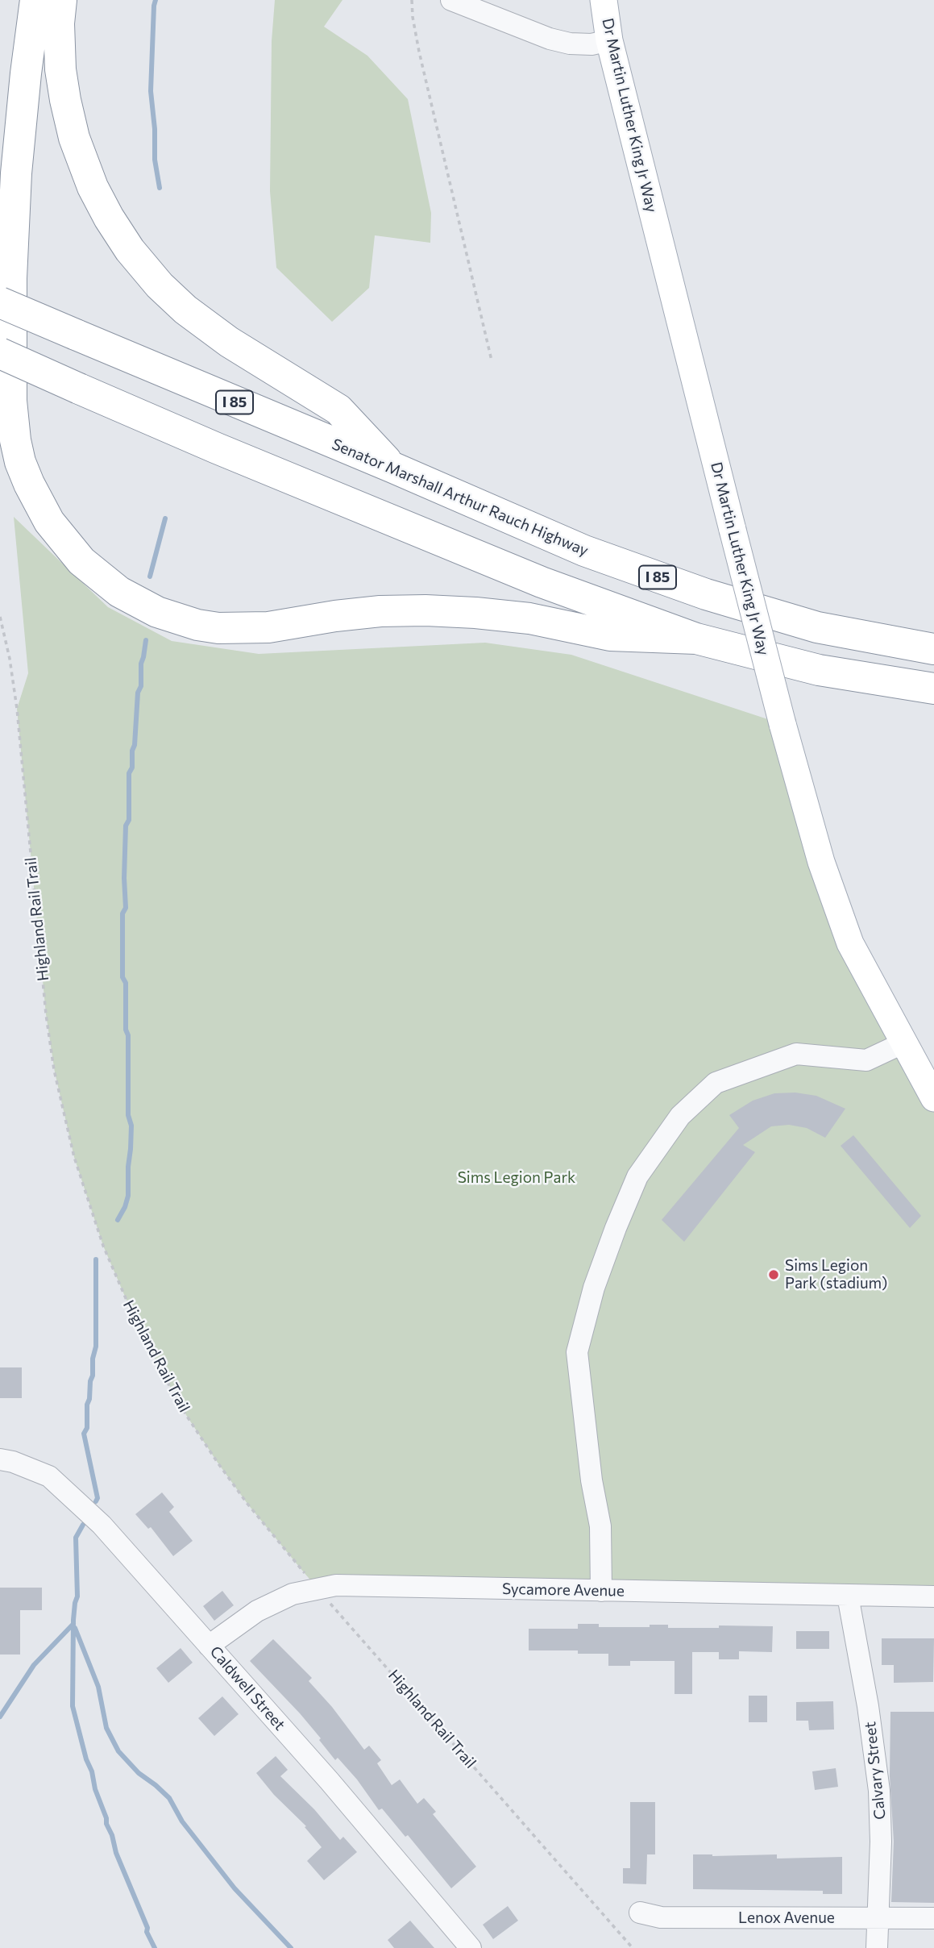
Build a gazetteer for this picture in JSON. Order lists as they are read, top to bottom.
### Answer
{
  "streets": {
    "highway": ["I 85", "Senator Marshall Arthur Rauch Highway"],
    "main road": ["Dr Martin Luther King Jr Way"],
    "street": [
      "Sycamore Avenue",
      "Caldwell Street",
      "Calvary Street",
      "Lenox Avenue"
    ],
    "path": ["Highland Rail Trail"]
  },
  "crossings": [
    ["Highland Rail Trail", "Sycamore Avenue"],
    ["Sycamore Avenue", "Caldwell Street"],
    ["Sycamore Avenue", "Calvary Street"],
    ["Calvary Street", "Lenox Avenue"]
  ],
  "parks": ["Sims Legion Park"],
  "places": ["Sims Legion Park (stadium)"]
}
